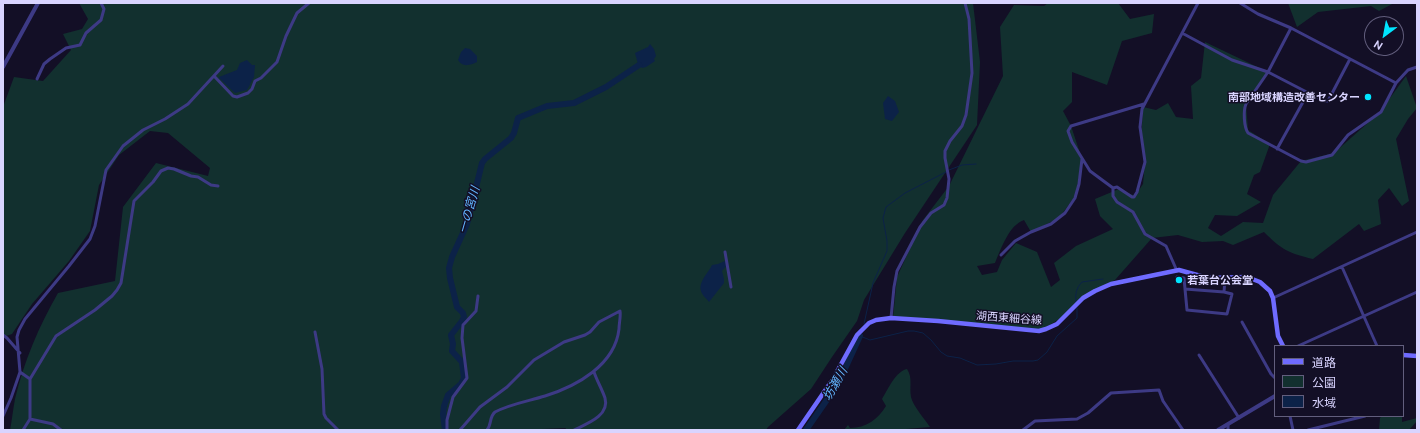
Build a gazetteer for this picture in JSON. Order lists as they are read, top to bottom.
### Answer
{
  "streets": {
    "main road": ["湖西東細谷線"]
  },
  "water": ["一の宮川", "坊瀬川"],
  "places": ["南部地域構造改善センター", "若葉台公会堂"],
  "legend": ["道路", "公園", "水域"],
  "north": "bottom left"
}
